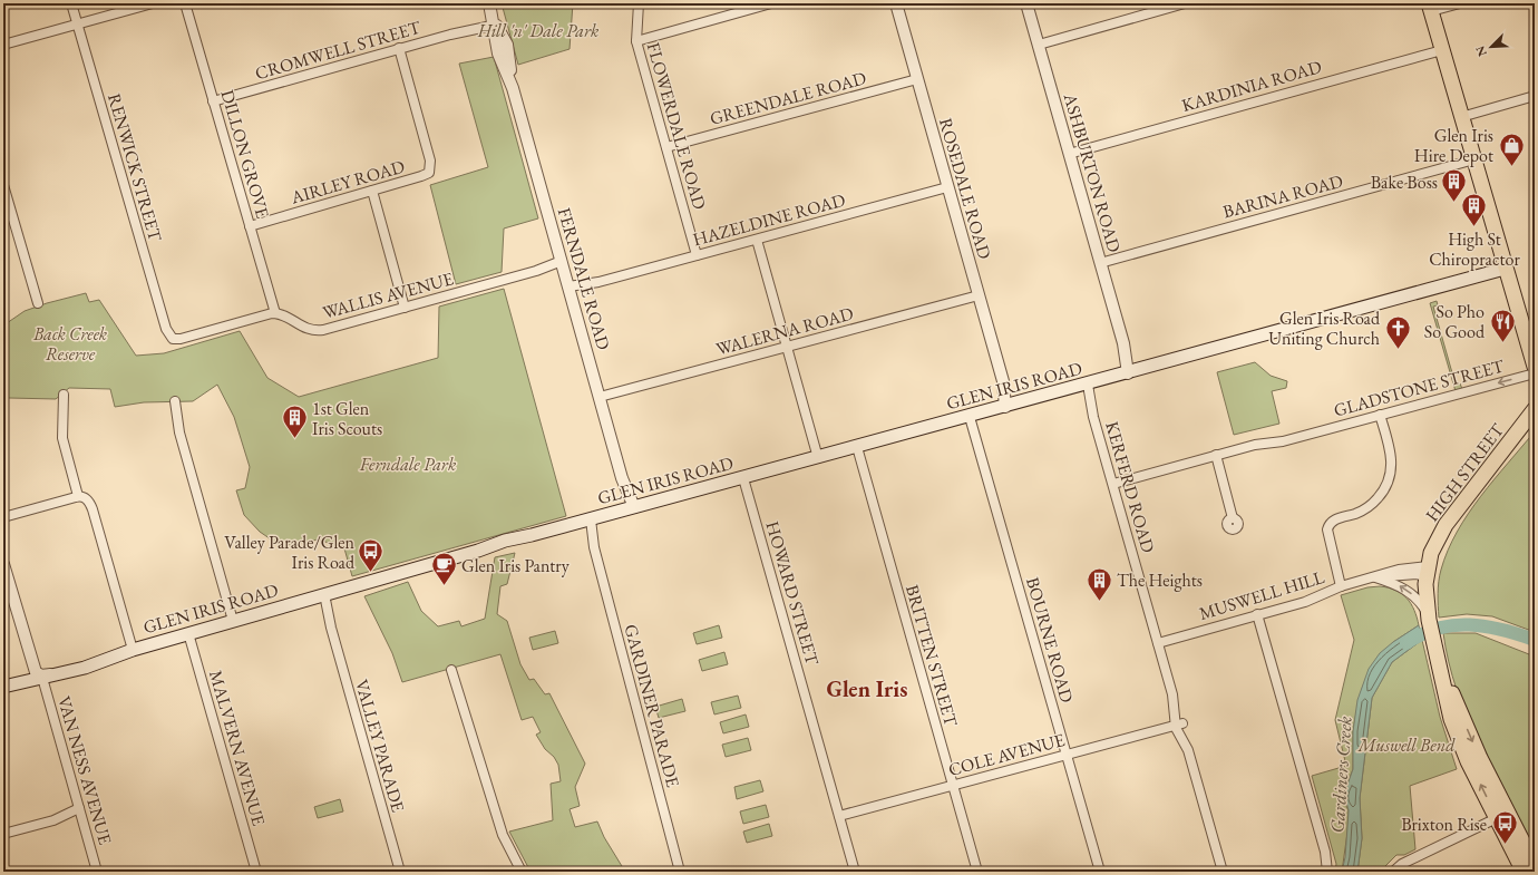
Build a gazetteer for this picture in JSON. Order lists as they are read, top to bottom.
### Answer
{
  "streets": {
    "main road": ["GLEN IRIS ROAD", "HIGH STREET"],
    "street": [
      "CROMWELL STREET",
      "KARDINIA ROAD",
      "GREENDALE ROAD",
      "FLOWERDALE ROAD",
      "DILLON GROVE",
      "RENWICK STREET",
      "ASHBURTON ROAD",
      "AIRLEY ROAD",
      "ROSEDALE ROAD",
      "BARINA ROAD",
      "HAZELDINE ROAD",
      "FERNDALE ROAD",
      "WALLIS AVENUE",
      "WALERNA ROAD",
      "GLADSTONE STREET",
      "KERFERD ROAD",
      "HOWARD STREET",
      "MUSWELL HILL",
      "BOURNE ROAD",
      "BRITTEN STREET",
      "GARDINER PARADE",
      "VALLEY PARADE",
      "MALVERN AVENUE",
      "COLE AVENUE",
      "VAN NESS AVENUE"
    ]
  },
  "crossings": [
    ["CROMWELL STREET", "DILLON GROVE"],
    ["CROMWELL STREET", "AIRLEY ROAD"],
    ["CROMWELL STREET", "FERNDALE ROAD"],
    ["KARDINIA ROAD", "ASHBURTON ROAD"],
    ["GREENDALE ROAD", "FLOWERDALE ROAD"],
    ["GREENDALE ROAD", "ROSEDALE ROAD"],
    ["FLOWERDALE ROAD", "HAZELDINE ROAD"],
    ["DILLON GROVE", "RENWICK STREET"],
    ["DILLON GROVE", "AIRLEY ROAD"],
    ["DILLON GROVE", "WALLIS AVENUE"],
    ["RENWICK STREET", "WALLIS AVENUE"],
    ["ASHBURTON ROAD", "BARINA ROAD"],
    ["ASHBURTON ROAD", "GLEN IRIS ROAD"],
    ["ROSEDALE ROAD", "HAZELDINE ROAD"],
    ["ROSEDALE ROAD", "WALERNA ROAD"],
    ["ROSEDALE ROAD", "GLEN IRIS ROAD"],
    ["HAZELDINE ROAD", "FERNDALE ROAD"],
    ["FERNDALE ROAD", "WALLIS AVENUE"],
    ["FERNDALE ROAD", "WALERNA ROAD"],
    ["FERNDALE ROAD", "GLEN IRIS ROAD"],
    ["GLEN IRIS ROAD", "KERFERD ROAD"],
    ["GLEN IRIS ROAD", "HOWARD STREET"],
    ["GLEN IRIS ROAD", "BOURNE ROAD"],
    ["GLEN IRIS ROAD", "BRITTEN STREET"],
    ["GLEN IRIS ROAD", "GARDINER PARADE"],
    ["GLEN IRIS ROAD", "VALLEY PARADE"],
    ["GLEN IRIS ROAD", "MALVERN AVENUE"],
    ["GLEN IRIS ROAD", "VAN NESS AVENUE"],
    ["GLADSTONE STREET", "KERFERD ROAD"],
    ["HIGH STREET", "MUSWELL HILL"],
    ["KERFERD ROAD", "MUSWELL HILL"],
    ["KERFERD ROAD", "COLE AVENUE"],
    ["HOWARD STREET", "COLE AVENUE"],
    ["BOURNE ROAD", "COLE AVENUE"],
    ["BRITTEN STREET", "COLE AVENUE"]
  ],
  "one_way": ["GLADSTONE STREET"],
  "districts": ["Glen Iris"],
  "water": ["Gardiners Creek"],
  "parks": [
    "Hill 'n' Dale Park",
    "Back Creek Reserve",
    "Ferndale Park",
    "Muswell Bend"
  ],
  "places": {
    "shop": ["Glen Iris Hire Depot"],
    "building": [
      "Bake Boss",
      "High St Chiropractor",
      "1st Glen Iris Scouts",
      "The Heights"
    ],
    "restaurant": ["So Pho So Good"],
    "church": ["Glen Iris Road Uniting Church"],
    "bus stop": ["Valley Parade/Glen Iris Road", "Brixton Rise"],
    "cafe": ["Glen Iris Pantry"]
  },
  "north": "bottom left"
}
